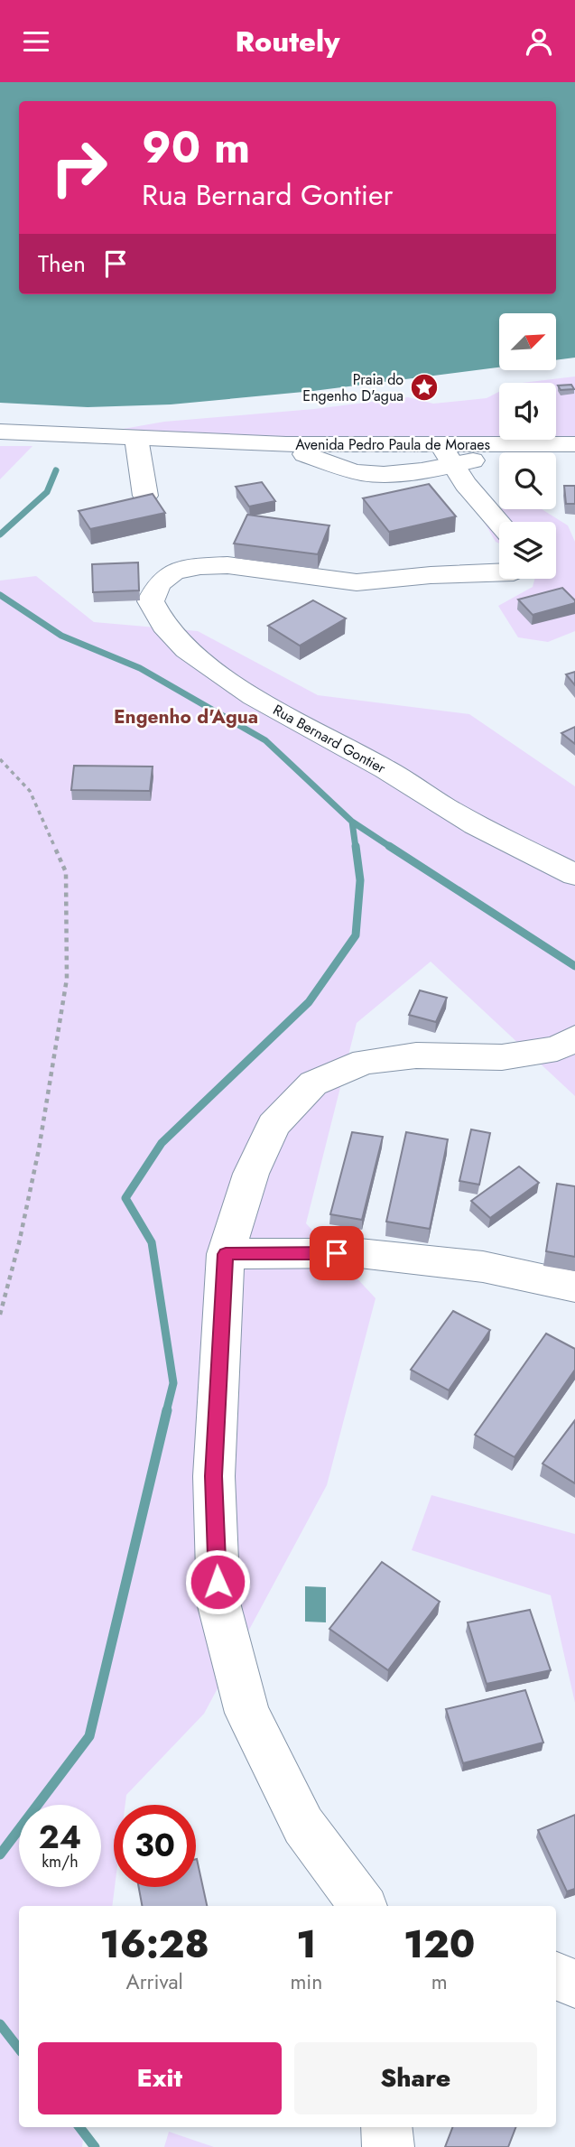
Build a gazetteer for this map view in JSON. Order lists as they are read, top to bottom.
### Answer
{
  "streets": {
    "street": ["Avenida Pedro Paula de Moraes", "Rua Bernard Gontier"]
  },
  "districts": ["Engenho d'Agua"],
  "places": {
    "place": ["Praia do Engenho D'agua"]
  },
  "north": "top right",
  "page": {
    "header": "Routely",
    "turn": ["90 m", "Rua Bernard Gontier"],
    "then": "Then",
    "speed": "24 km/h",
    "limit": "30",
    "eta": [
      "16:28",
      "Arrival",
      "1",
      "min",
      "120",
      "m"
    ],
    "buttons": ["Exit", "Share"]
  }
}
